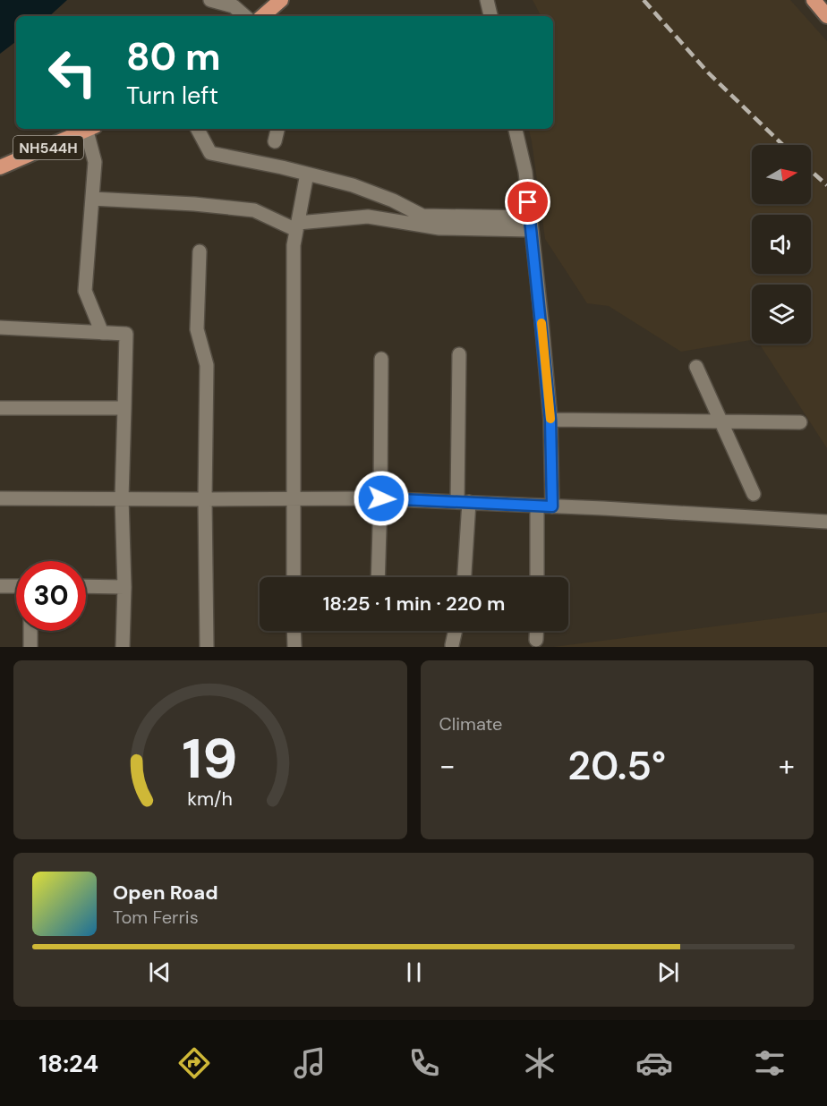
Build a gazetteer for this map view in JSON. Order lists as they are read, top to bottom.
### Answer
{
  "streets": {
    "highway": ["NH544H"]
  },
  "north": "right",
  "page": {
    "turn": ["80 m", "Turn left"],
    "limit": "30",
    "trip": "18:25 · 1 min · 220 m",
    "tile": "Climate",
    "heat": ["−", "20.5°", "+"],
    "song": ["Open Road", "Tom Ferris"],
    "tabs": "18:24",
    "gauge": ["19", "km/h"]
  }
}
